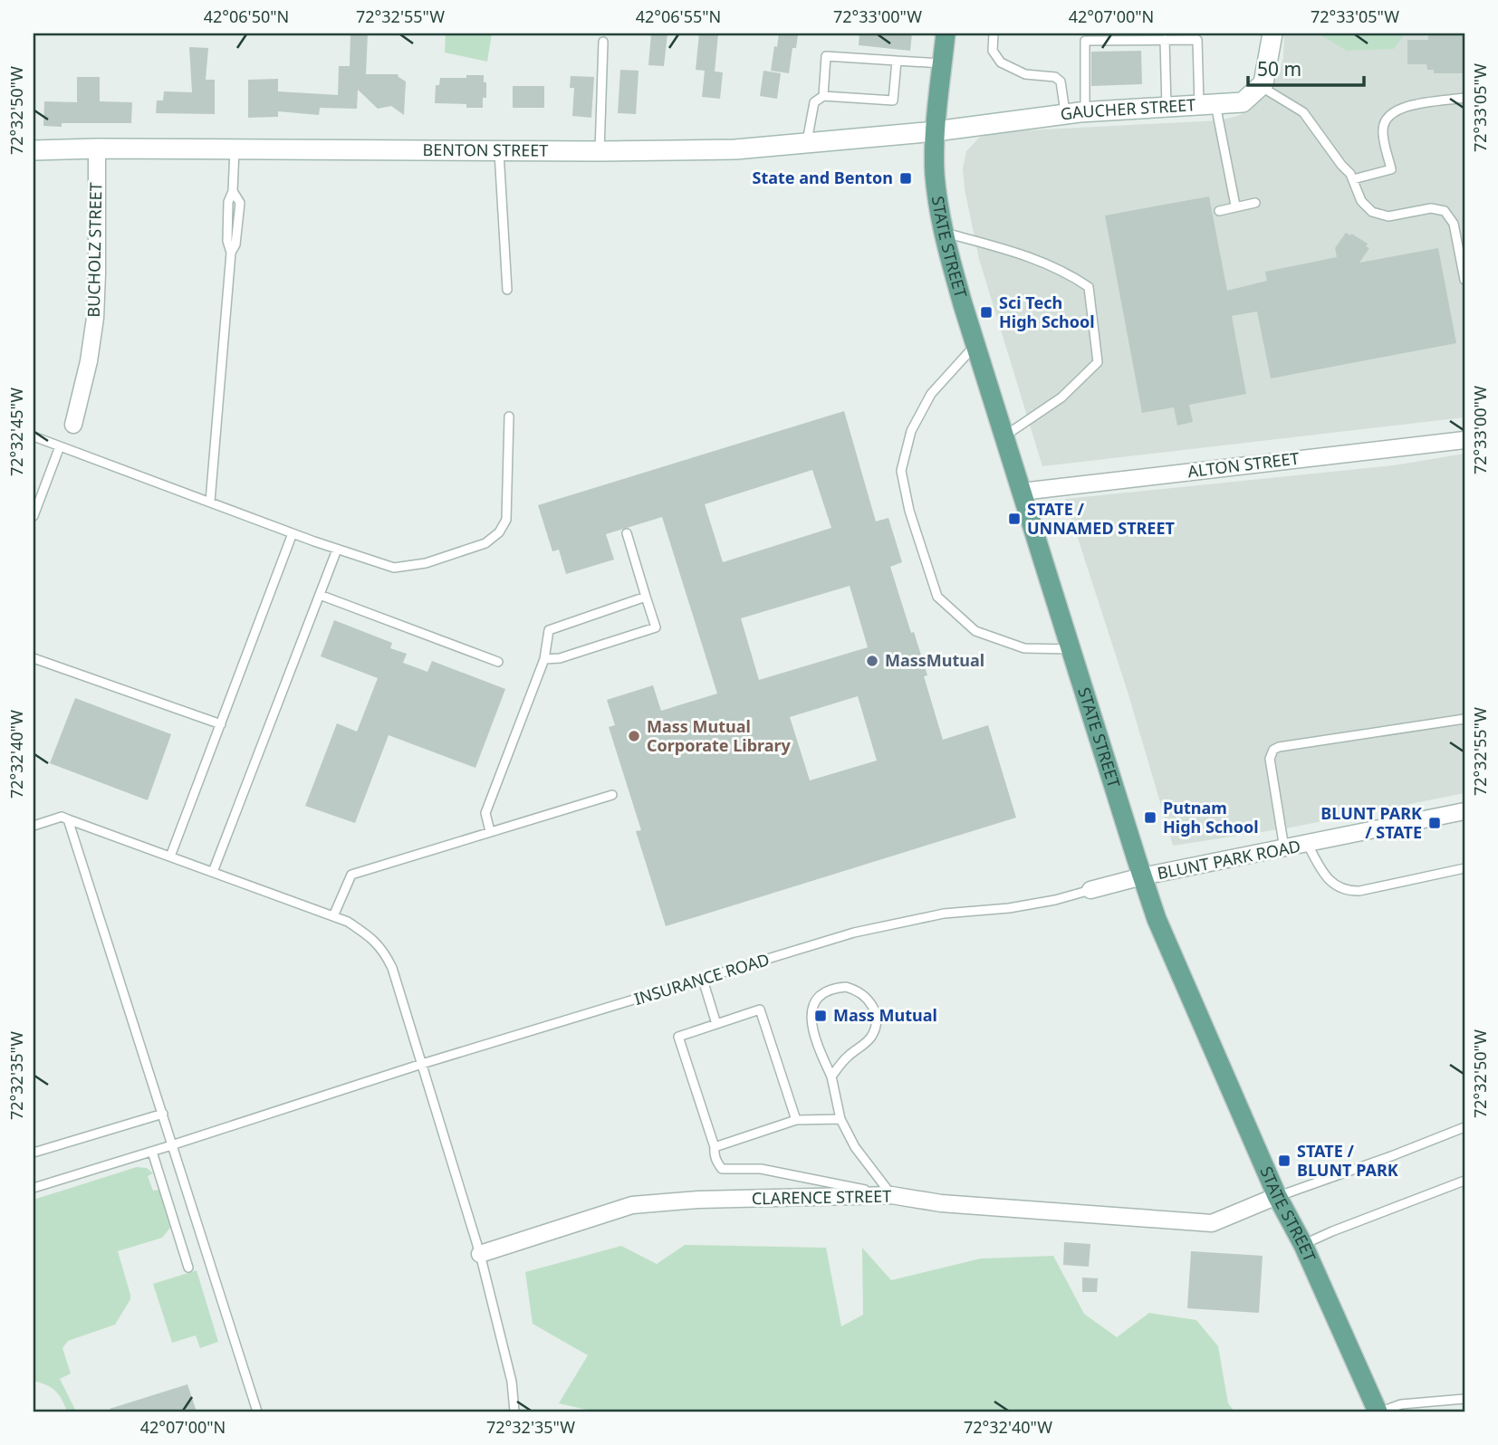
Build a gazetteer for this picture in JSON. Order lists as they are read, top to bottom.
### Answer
{
  "streets": {
    "main road": ["GAUCHER STREET", "BENTON STREET", "STATE STREET"],
    "street": [
      "BUCHOLZ STREET",
      "ALTON STREET",
      "BLUNT PARK ROAD",
      "INSURANCE ROAD",
      "CLARENCE STREET"
    ]
  },
  "crossings": [
    ["GAUCHER STREET", "BENTON STREET"],
    ["GAUCHER STREET", "STATE STREET"],
    ["BENTON STREET", "STATE STREET"],
    ["BENTON STREET", "BUCHOLZ STREET"],
    ["STATE STREET", "ALTON STREET"],
    ["STATE STREET", "BLUNT PARK ROAD"],
    ["STATE STREET", "INSURANCE ROAD"],
    ["STATE STREET", "CLARENCE STREET"],
    ["BLUNT PARK ROAD", "INSURANCE ROAD"]
  ],
  "places": {
    "transit": [
      "State and Benton",
      "Sci Tech High School",
      "STATE / UNNAMED STREET",
      "Putnam High School",
      "BLUNT PARK / STATE",
      "Mass Mutual",
      "STATE / BLUNT PARK"
    ],
    "other": ["MassMutual", "Mass Mutual Corporate Library"]
  },
  "scale_bar": "50 m",
  "coordinates": [
    "42°06'50\"N",
    "72°32'55\"W",
    "42°06'55\"N",
    "72°33'00\"W",
    "42°07'00\"N",
    "72°33'05\"W",
    "72°32'50\"W",
    "72°32'45\"W",
    "72°32'40\"W",
    "72°32'35\"W"
  ]
}
